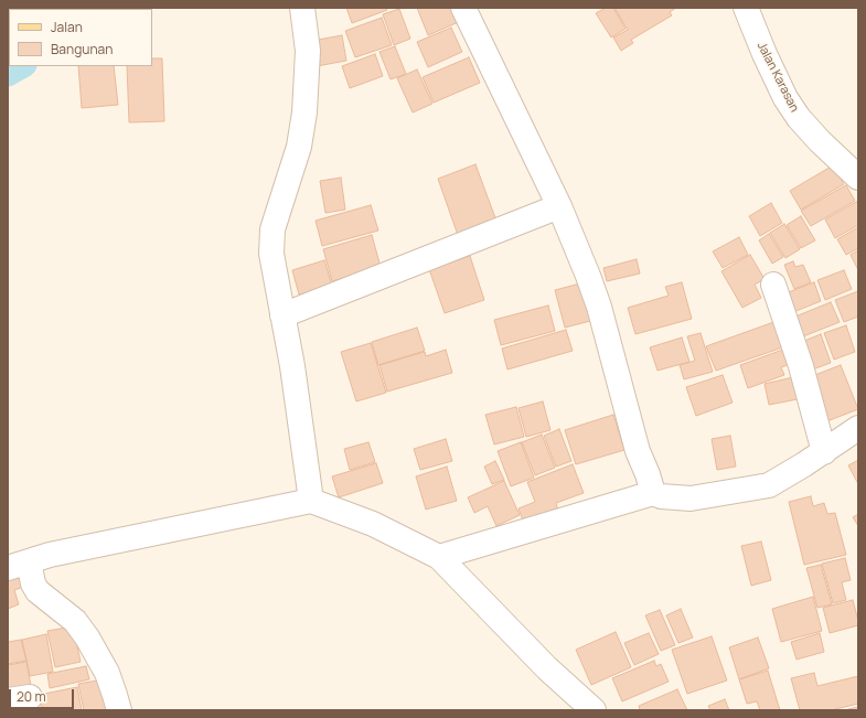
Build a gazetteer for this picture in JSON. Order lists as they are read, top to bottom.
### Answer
{
  "streets": {
    "street": ["Jalan Karasan"]
  },
  "legend": ["Jalan", "Bangunan"],
  "scale_bar": "20 m"
}
